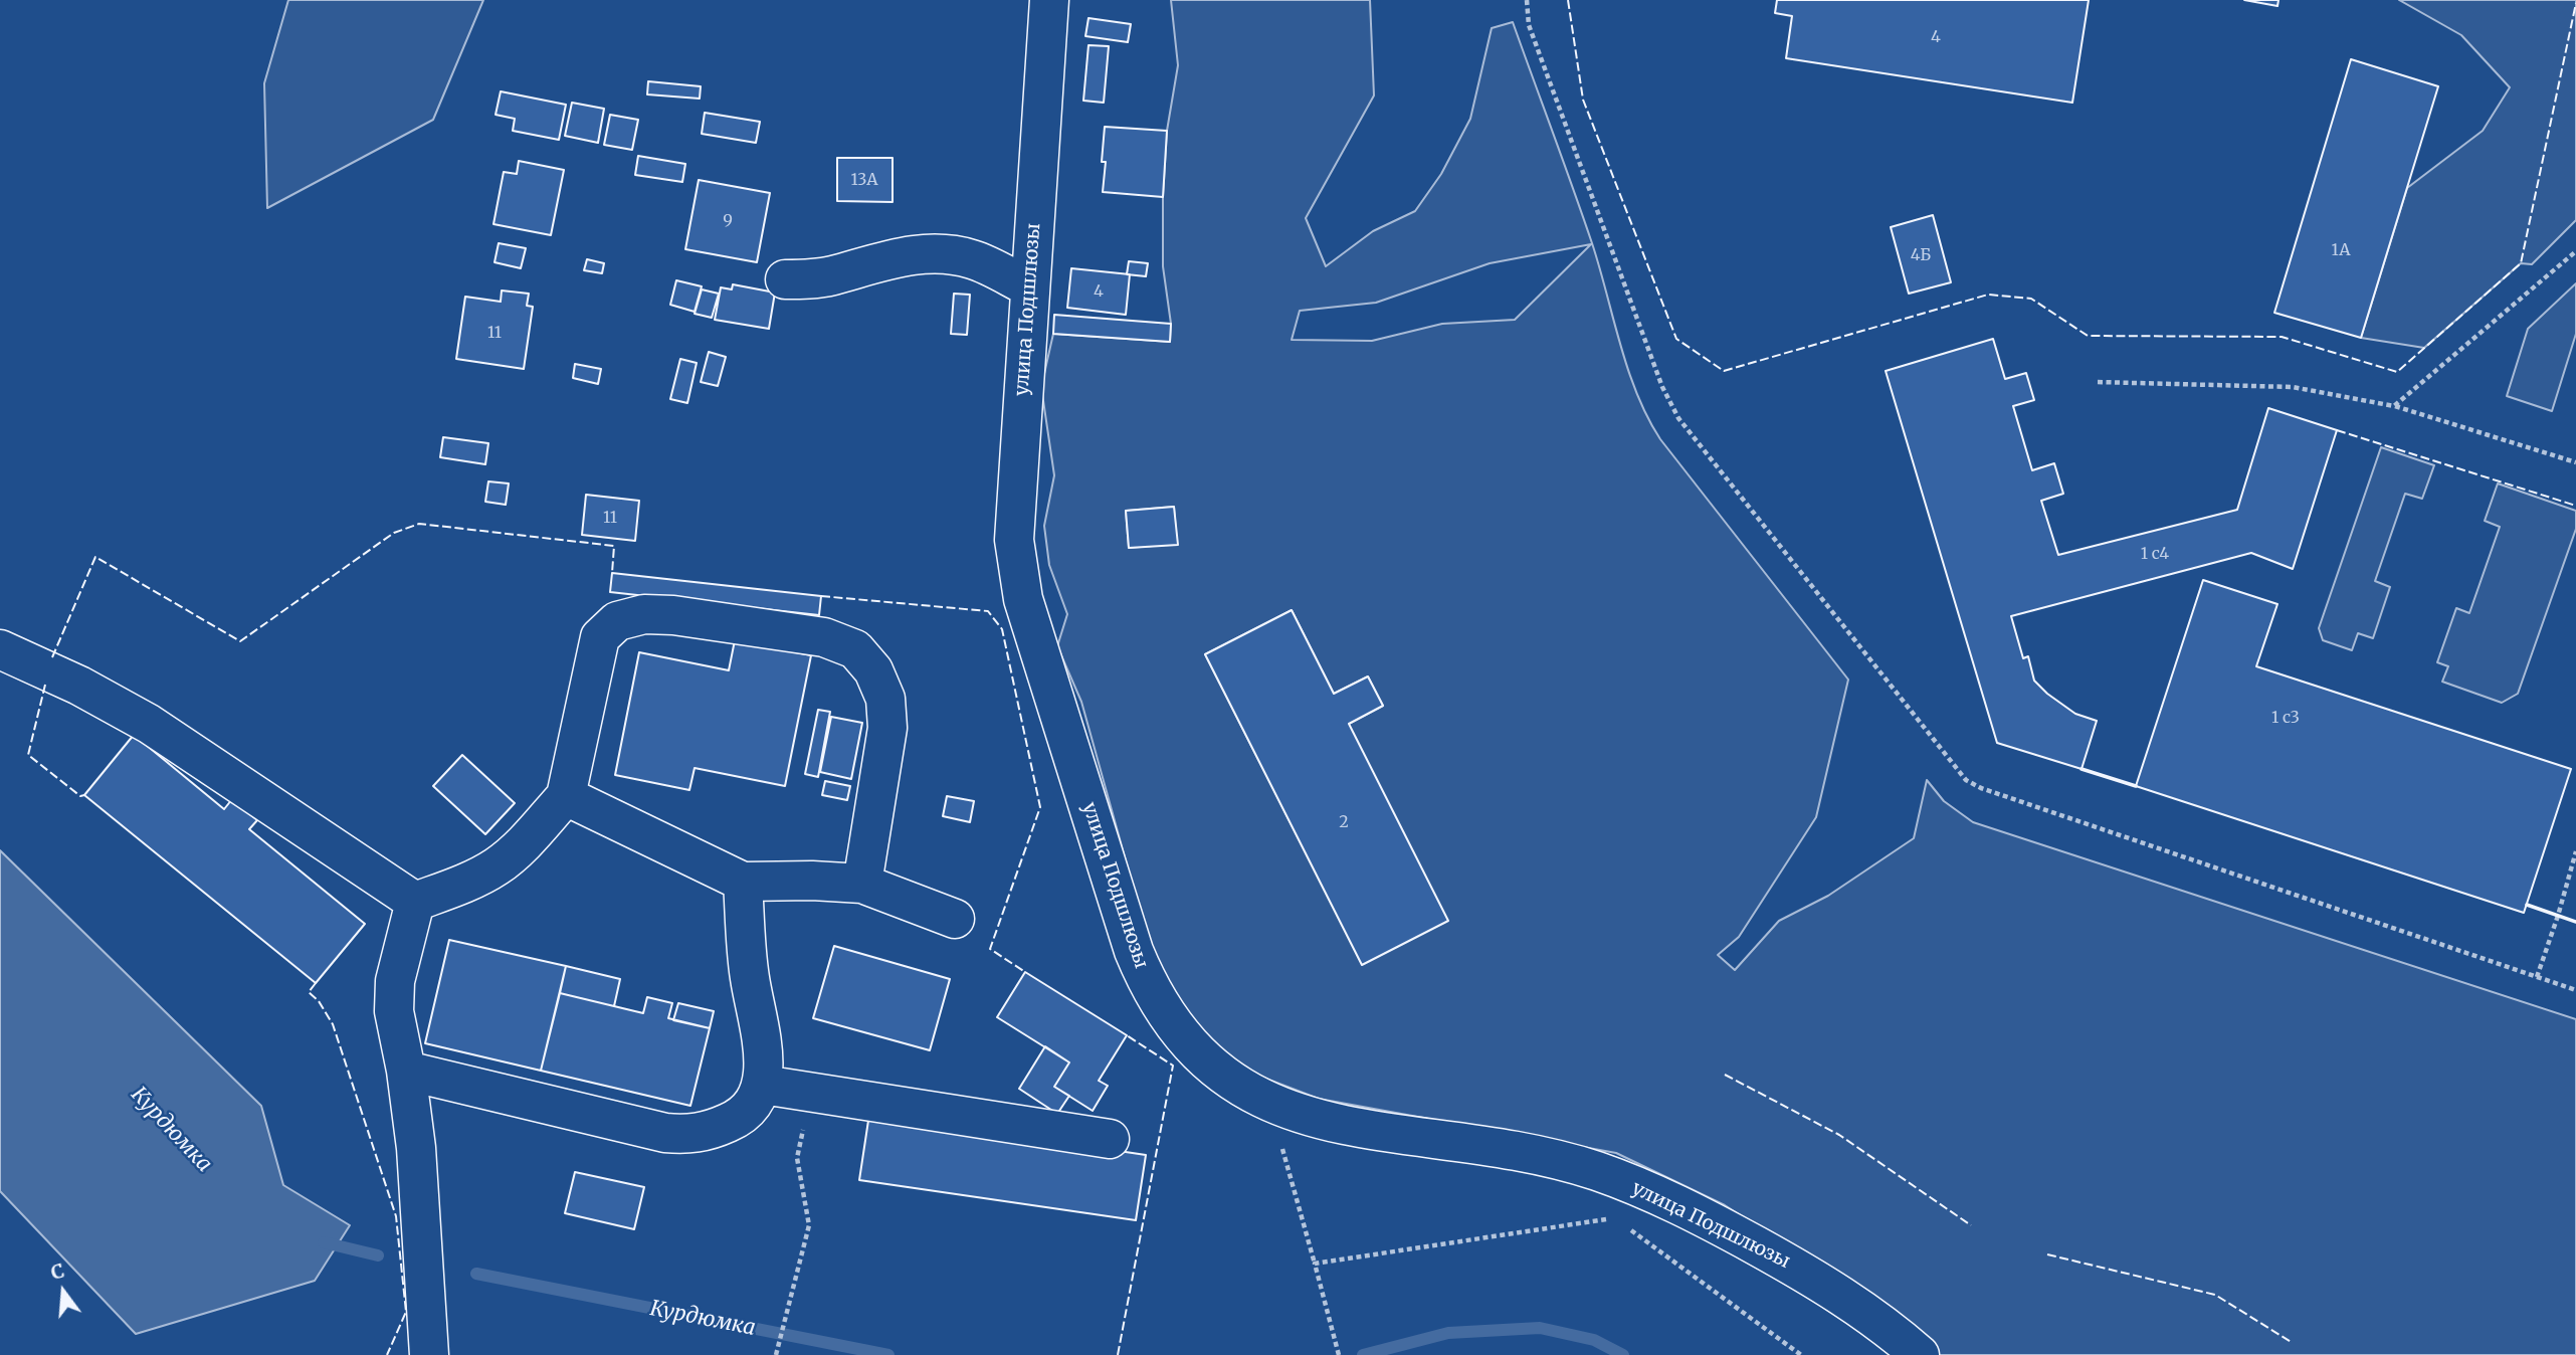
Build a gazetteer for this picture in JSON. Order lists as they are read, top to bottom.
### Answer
{
  "streets": {
    "street": ["улица Подшлюзы"]
  },
  "water": ["Курдюмка"],
  "house_numbers": [
    "4",
    "13А",
    "9",
    "1А",
    "4Б",
    "4",
    "11",
    "11",
    "1 с4",
    "1 с3",
    "2"
  ],
  "north": "top"
}
